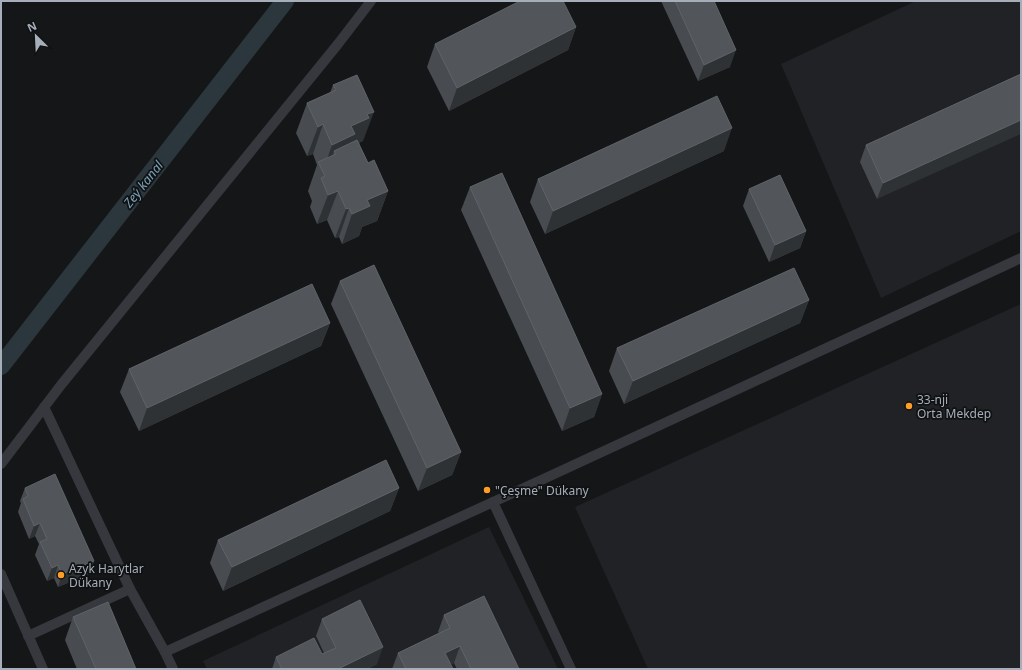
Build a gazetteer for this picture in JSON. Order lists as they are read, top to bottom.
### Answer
{
  "water": ["Zeý kanal"],
  "places": ["33-nji Orta Mekdep", "\"Çeşme\" Dükany", "Azyk Harytlar Dükany"],
  "north": "top left"
}
